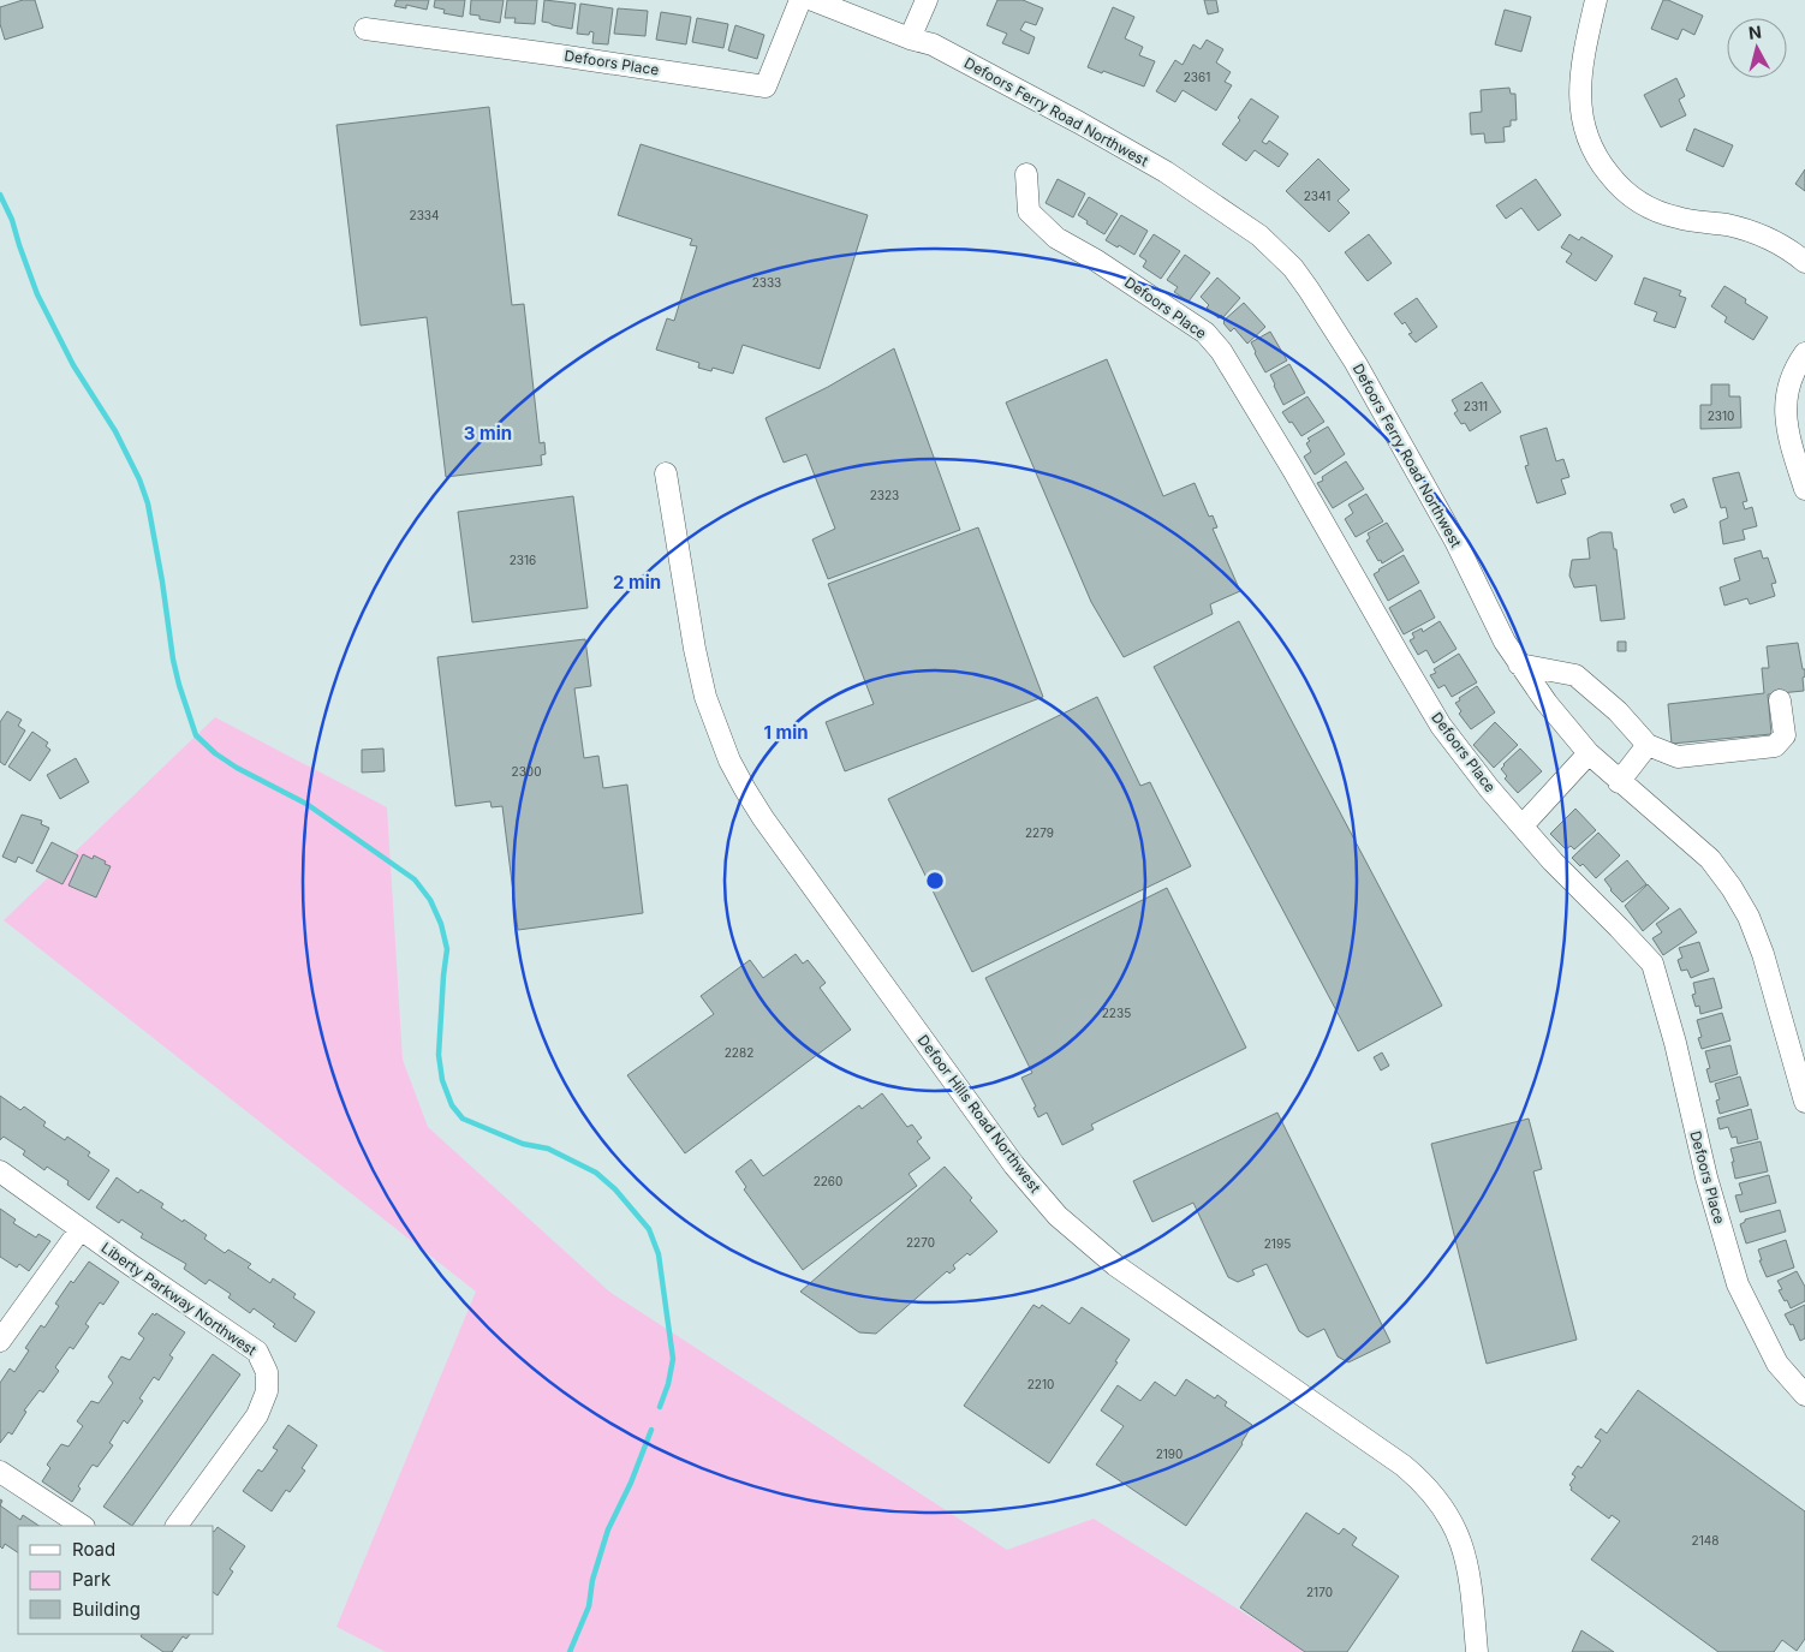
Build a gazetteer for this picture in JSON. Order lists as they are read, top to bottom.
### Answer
{
  "streets": {
    "street": [
      "Defoors Place",
      "Defoors Ferry Road Northwest",
      "Defoor Hills Road Northwest",
      "Liberty Parkway Northwest"
    ]
  },
  "house_numbers": [
    "2361",
    "2341",
    "2334",
    "2333",
    "2311",
    "2310",
    "2323",
    "2316",
    "2300",
    "2279",
    "2235",
    "2282",
    "2260",
    "2270",
    "2195",
    "2210",
    "2190",
    "2148",
    "2170"
  ],
  "legend": ["Road", "Park", "Building"],
  "north": "top",
  "rings": ["3 min", "2 min", "1 min"]
}
